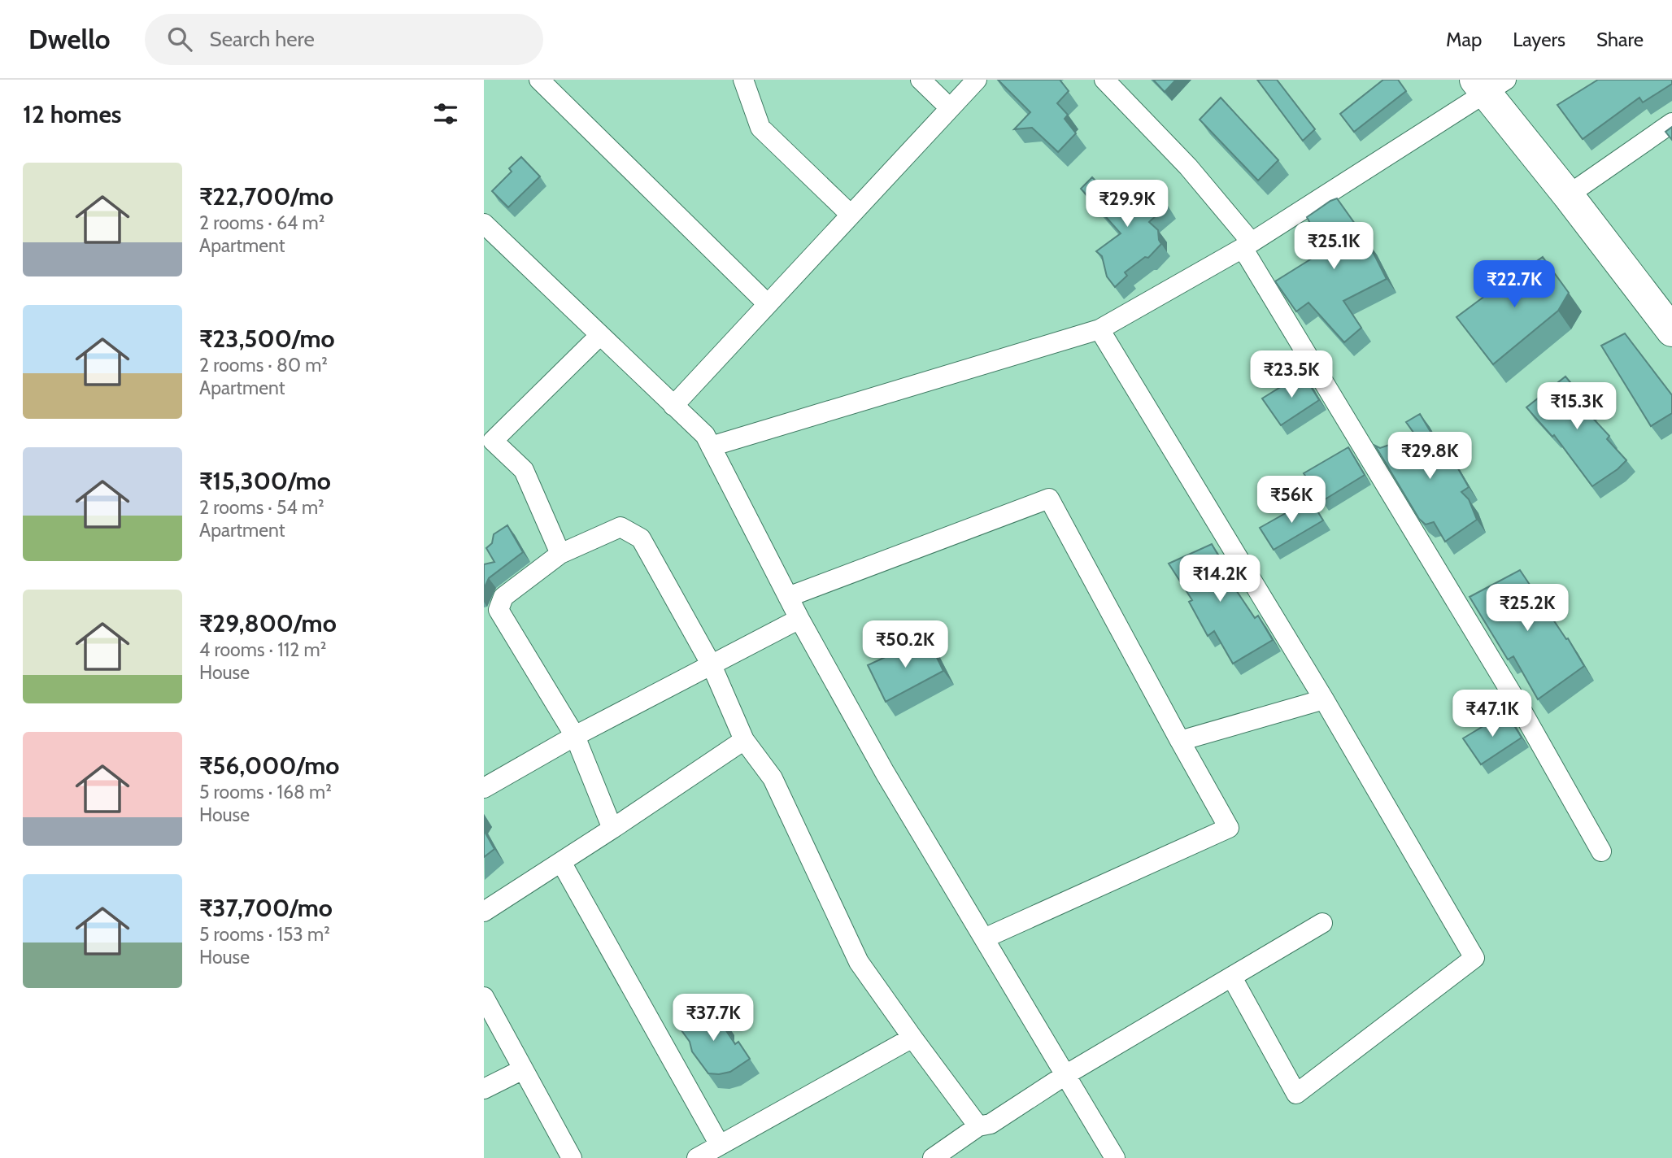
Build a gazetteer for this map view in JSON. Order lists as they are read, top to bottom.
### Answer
{
  "page": {
    "header": "Dwello",
    "search": "Search here",
    "nav": ["Map", "Layers", "Share"],
    "heading": "12 homes",
    "list": [
      {
        "name": "₹22,700/mo",
        "note": "2 rooms · 64 m² · Apartment"
      },
      {
        "name": "₹23,500/mo",
        "note": "2 rooms · 80 m² · Apartment"
      },
      {
        "name": "₹15,300/mo",
        "note": "2 rooms · 54 m² · Apartment"
      },
      {
        "name": "₹29,800/mo",
        "note": "4 rooms · 112 m² · House"
      },
      {
        "name": "₹56,000/mo",
        "note": "5 rooms · 168 m² · House"
      },
      {
        "name": "₹37,700/mo",
        "note": "5 rooms · 153 m² · House"
      }
    ],
    "price": [
      "₹29.9K",
      "₹25.1K",
      "₹22.7K",
      "₹23.5K",
      "₹15.3K",
      "₹29.8K",
      "₹56K",
      "₹14.2K",
      "₹25.2K",
      "₹50.2K",
      "₹47.1K",
      "₹37.7K"
    ]
  }
}
